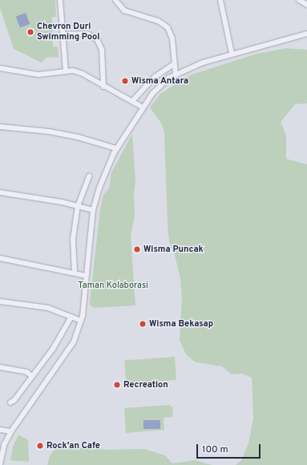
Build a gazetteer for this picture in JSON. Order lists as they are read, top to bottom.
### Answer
{
  "parks": ["Taman Kolaborasi"],
  "places": [
    "Chevron Duri Swimming Pool",
    "Wisma Antara",
    "Wisma Puncak",
    "Wisma Bekasap",
    "Recreation",
    "Rock'an Cafe"
  ],
  "scale_bar": "100 m"
}
